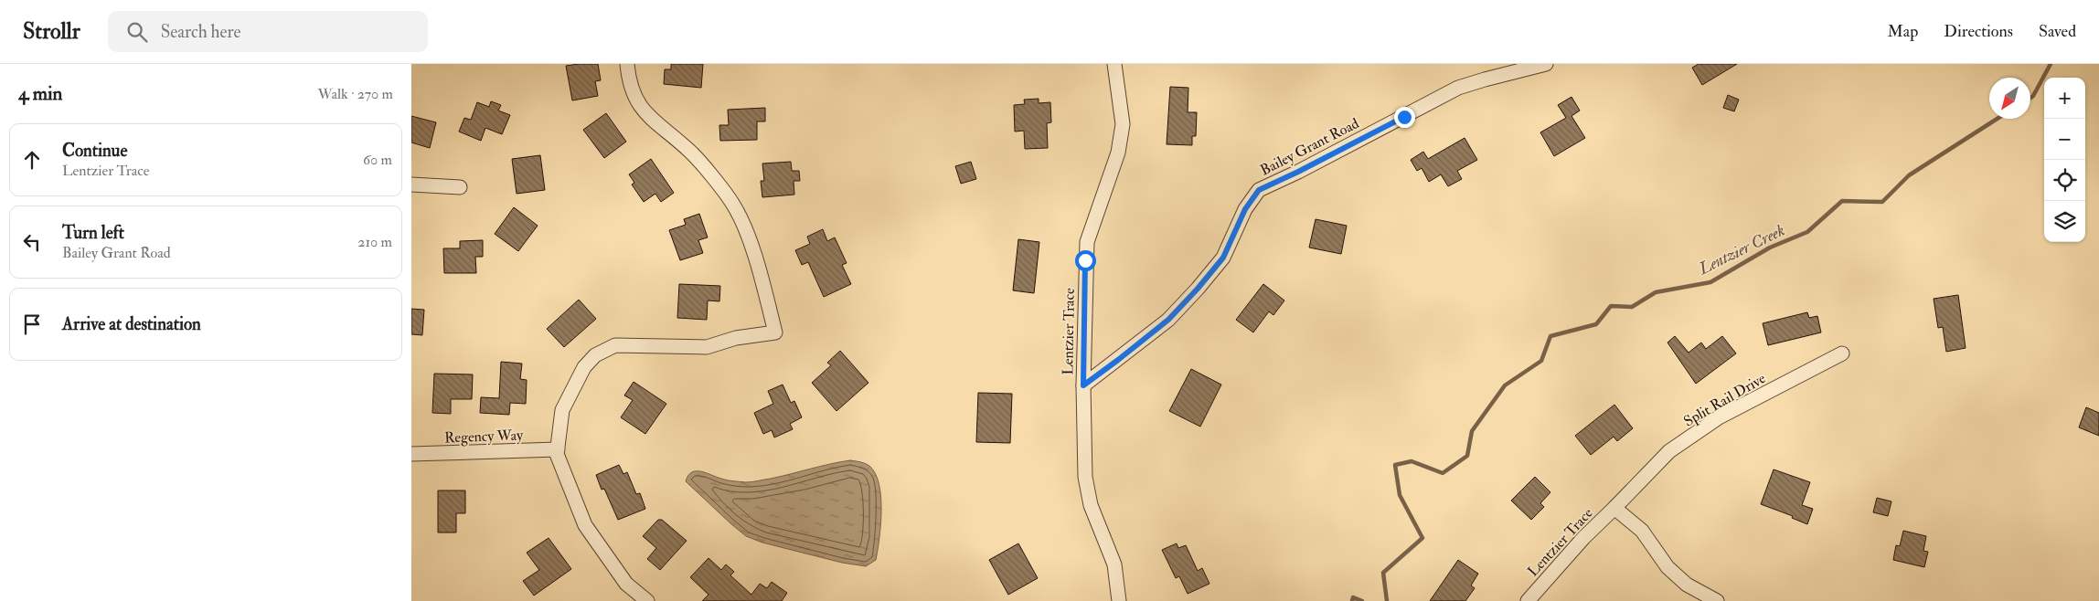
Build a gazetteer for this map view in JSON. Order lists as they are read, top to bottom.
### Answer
{
  "streets": {
    "street": [
      "Bailey Grant Road",
      "Lentzier Trace",
      "Split Rail Drive",
      "Regency Way"
    ]
  },
  "crossings": [
    ["Bailey Grant Road", "Lentzier Trace"],
    ["Lentzier Trace", "Split Rail Drive"]
  ],
  "water": ["Lentzier Creek"],
  "north": "bottom left",
  "page": {
    "header": "Strollr",
    "search": "Search here",
    "nav": ["Map", "Directions", "Saved"],
    "heading": ["4 min", "Walk · 270 m"],
    "map_buttons": ["+", "−"],
    "list": [
      ["Continue", "Lentzier Trace", "60 m"],
      ["Turn left", "Bailey Grant Road", "210 m"],
      "Arrive at destination"
    ]
  }
}
